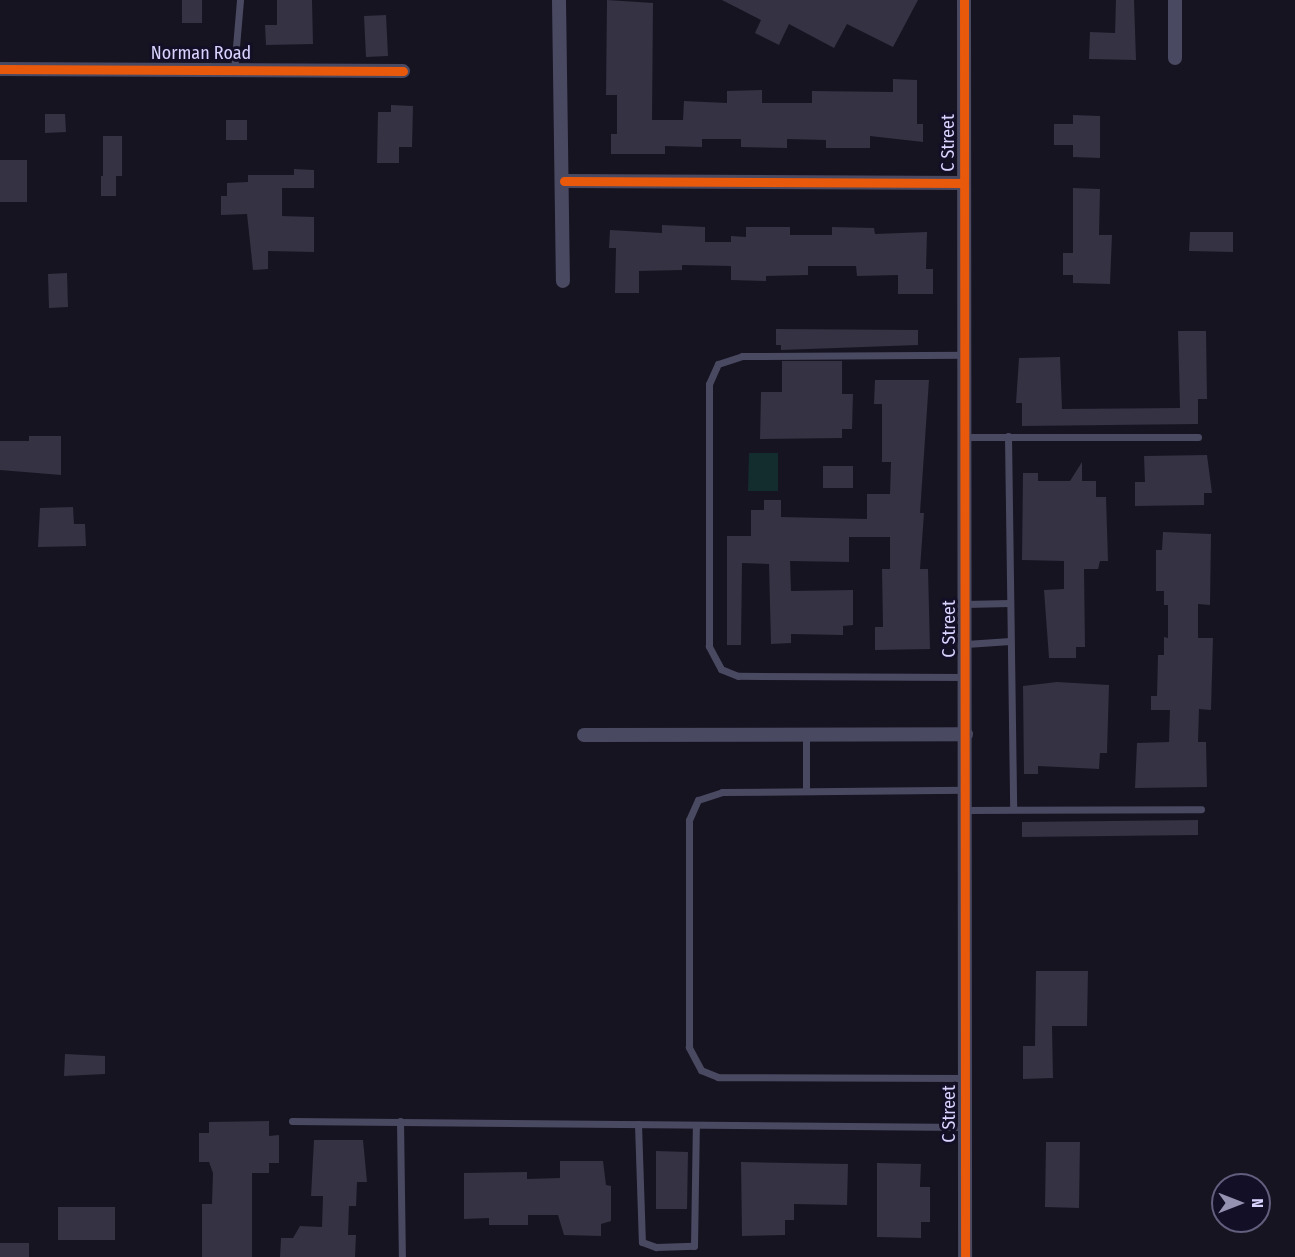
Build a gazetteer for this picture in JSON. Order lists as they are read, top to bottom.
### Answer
{
  "streets": {
    "street": ["Norman Road", "C Street"]
  },
  "north": "right"
}
